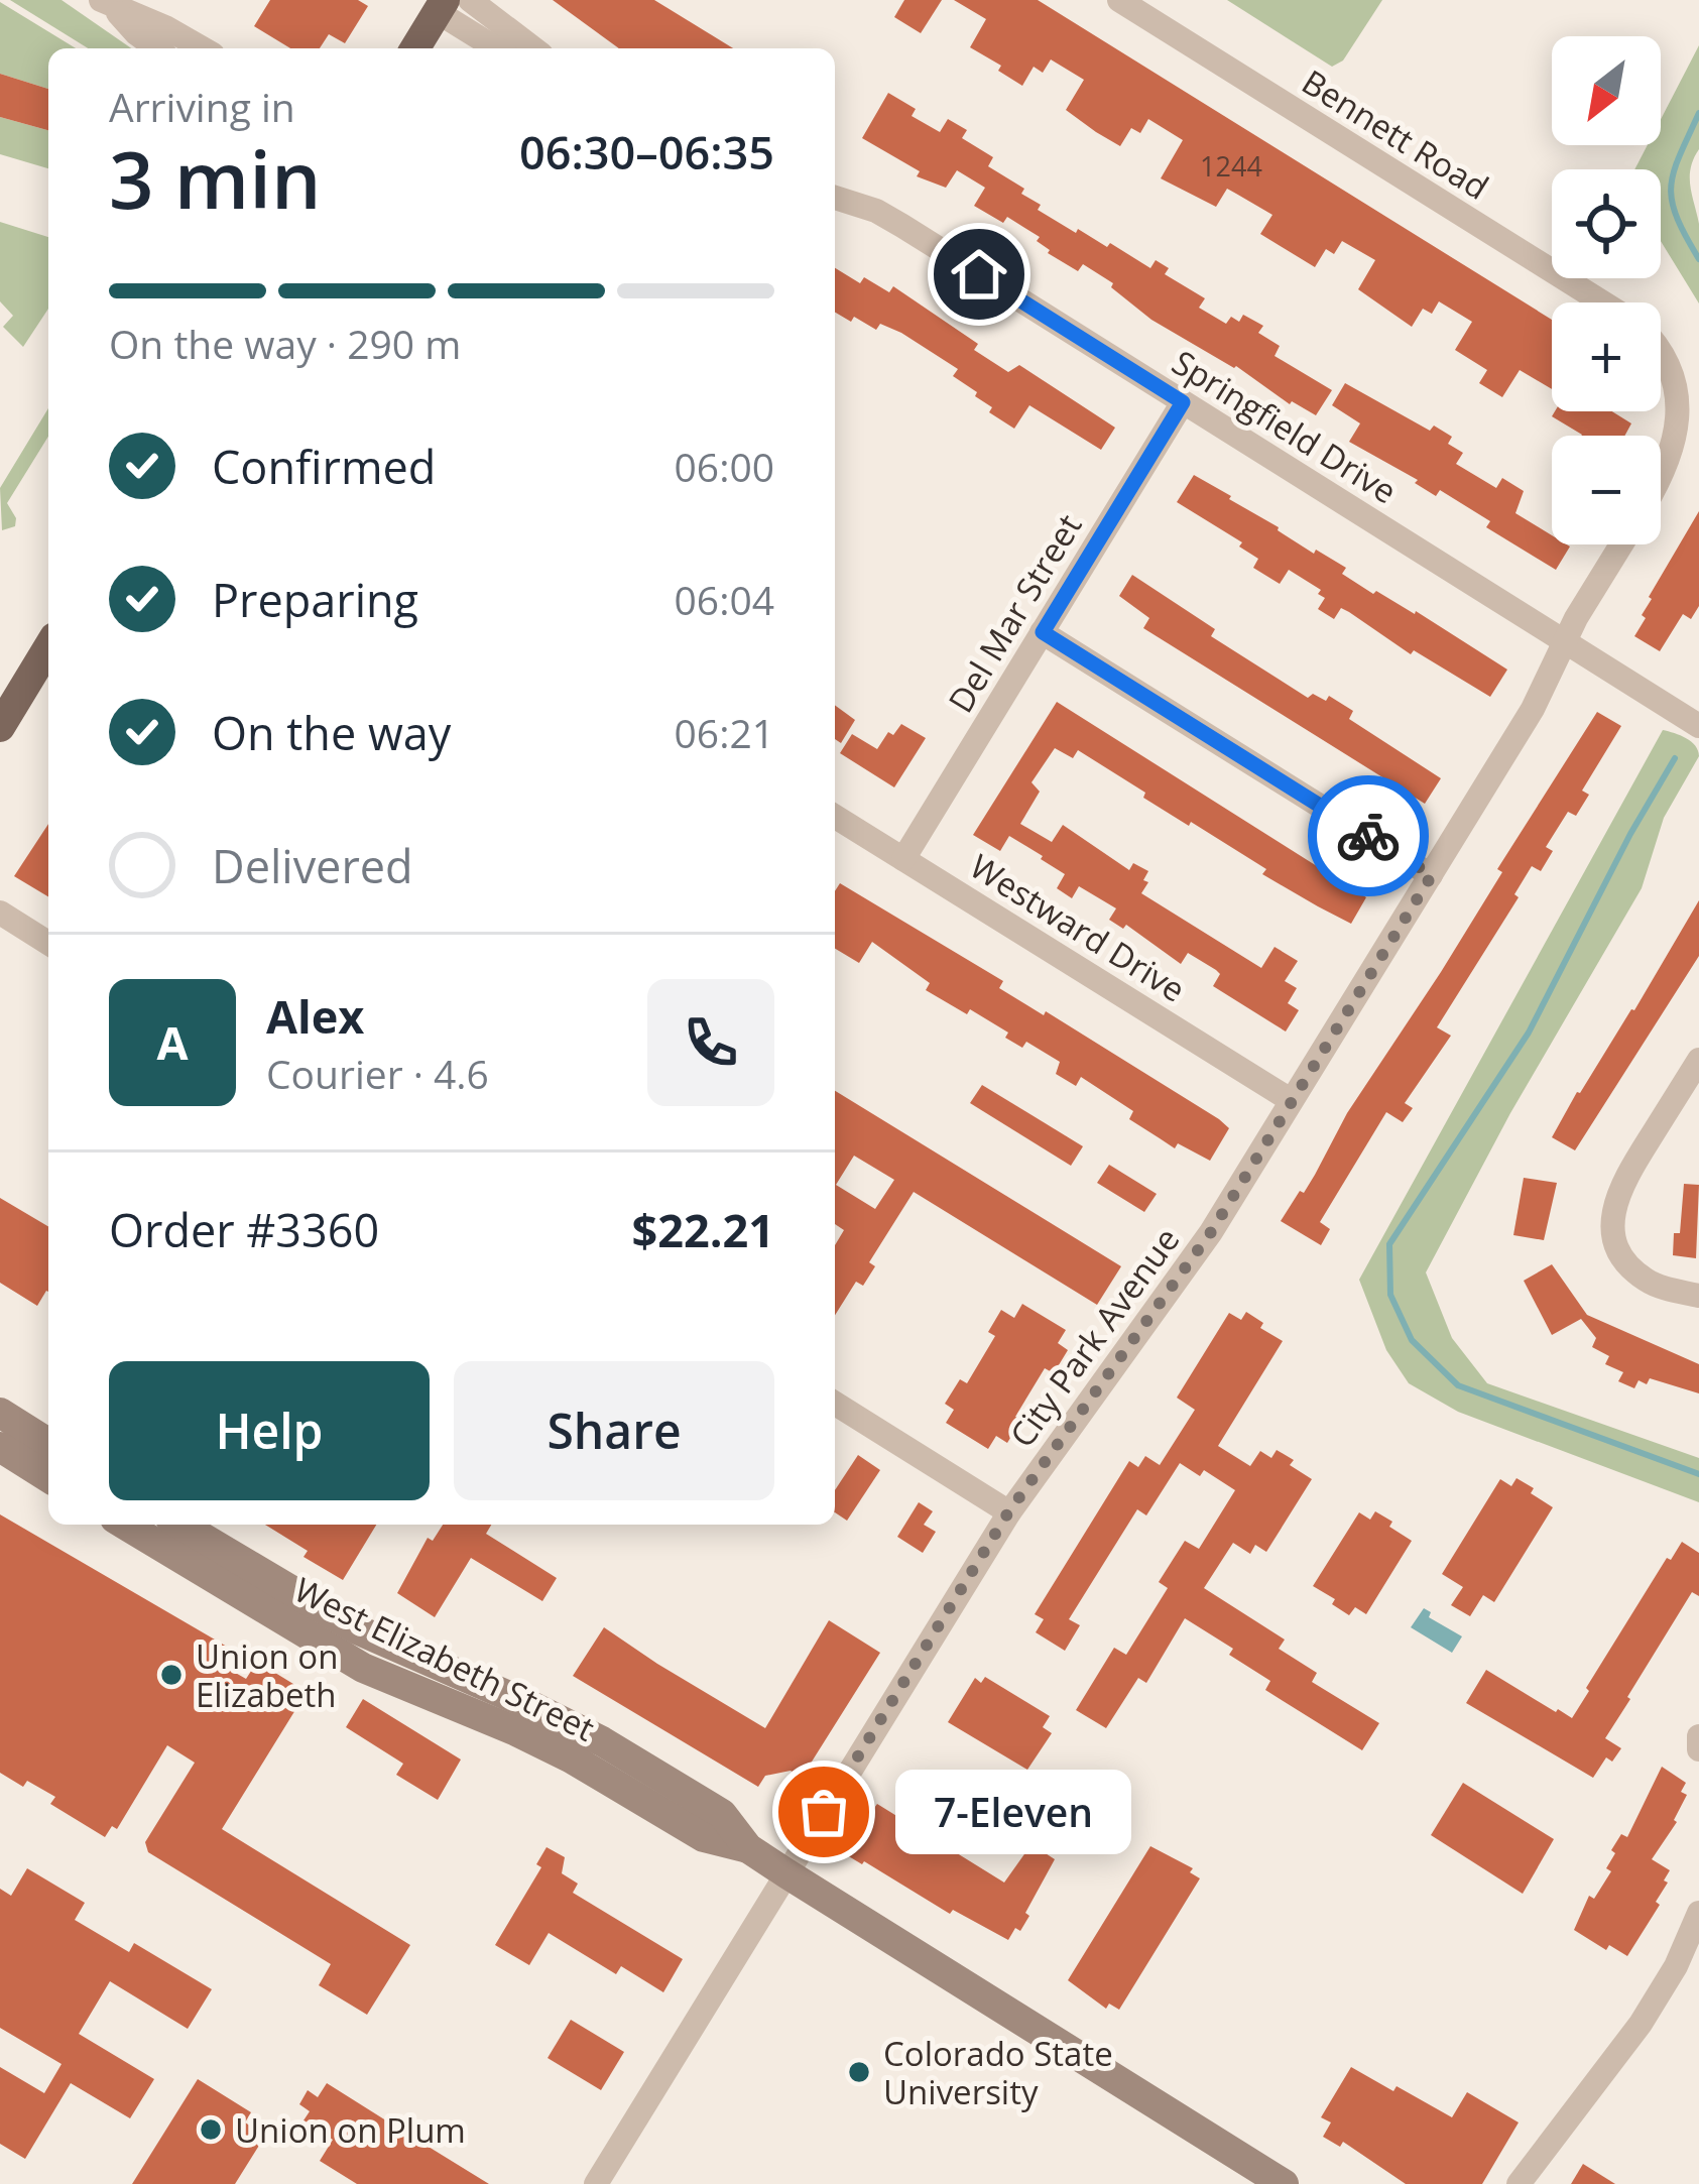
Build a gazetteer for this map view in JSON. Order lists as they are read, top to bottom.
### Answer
{
  "streets": {
    "main road": ["West Elizabeth Street"],
    "street": [
      "Bennett Road",
      "Springfield Drive",
      "Del Mar Street",
      "Westward Drive",
      "City Park Avenue"
    ]
  },
  "crossings": [
    ["Springfield Drive", "Del Mar Street"],
    ["Springfield Drive", "City Park Avenue"],
    ["Del Mar Street", "Westward Drive"],
    ["Westward Drive", "City Park Avenue"],
    ["City Park Avenue", "West Elizabeth Street"]
  ],
  "places": [
    "Union on Elizabeth",
    "7-Eleven",
    "Colorado State University",
    "Union on Plum"
  ],
  "house_numbers": ["1244"],
  "north": "bottom left",
  "page": {
    "map_buttons": ["+", "−"],
    "heading": ["3 min", "Arriving in", "06:30–06:35"],
    "panel": [
      "Alex",
      "Courier · 4.6",
      "Order #3360",
      "$22.21"
    ],
    "bar": "On the way · 290 m",
    "list": [
      ["Confirmed", "06:00"],
      ["Preparing", "06:04"],
      ["On the way", "06:21"],
      "Delivered"
    ],
    "round": "A",
    "buttons": ["Help", "Share"],
    "bubble": "7-Eleven"
  }
}
